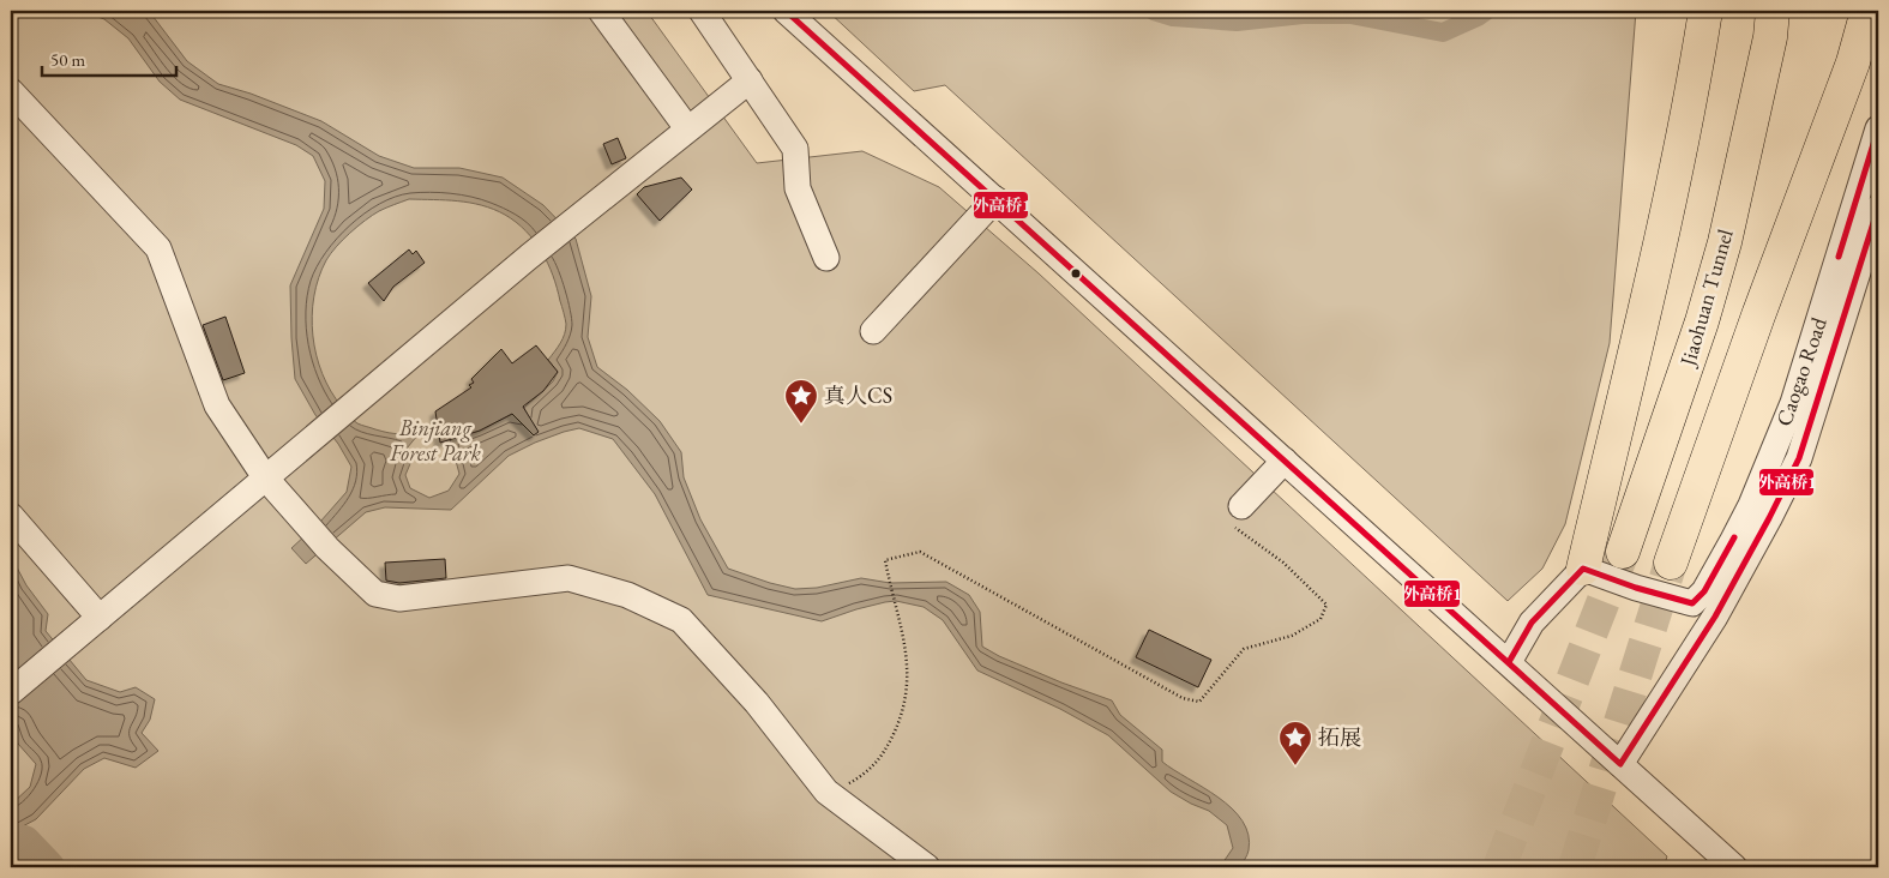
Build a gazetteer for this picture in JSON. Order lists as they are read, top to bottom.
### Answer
{
  "streets": {
    "highway": ["Jiaohuan Tunnel"],
    "street": ["Caogao Road"]
  },
  "parks": ["Binjiang Forest Park"],
  "places": {
    "place": ["真人CS", "拓展"]
  },
  "lines": ["transit line 外高桥1"],
  "scale_bar": "50 m"
}
